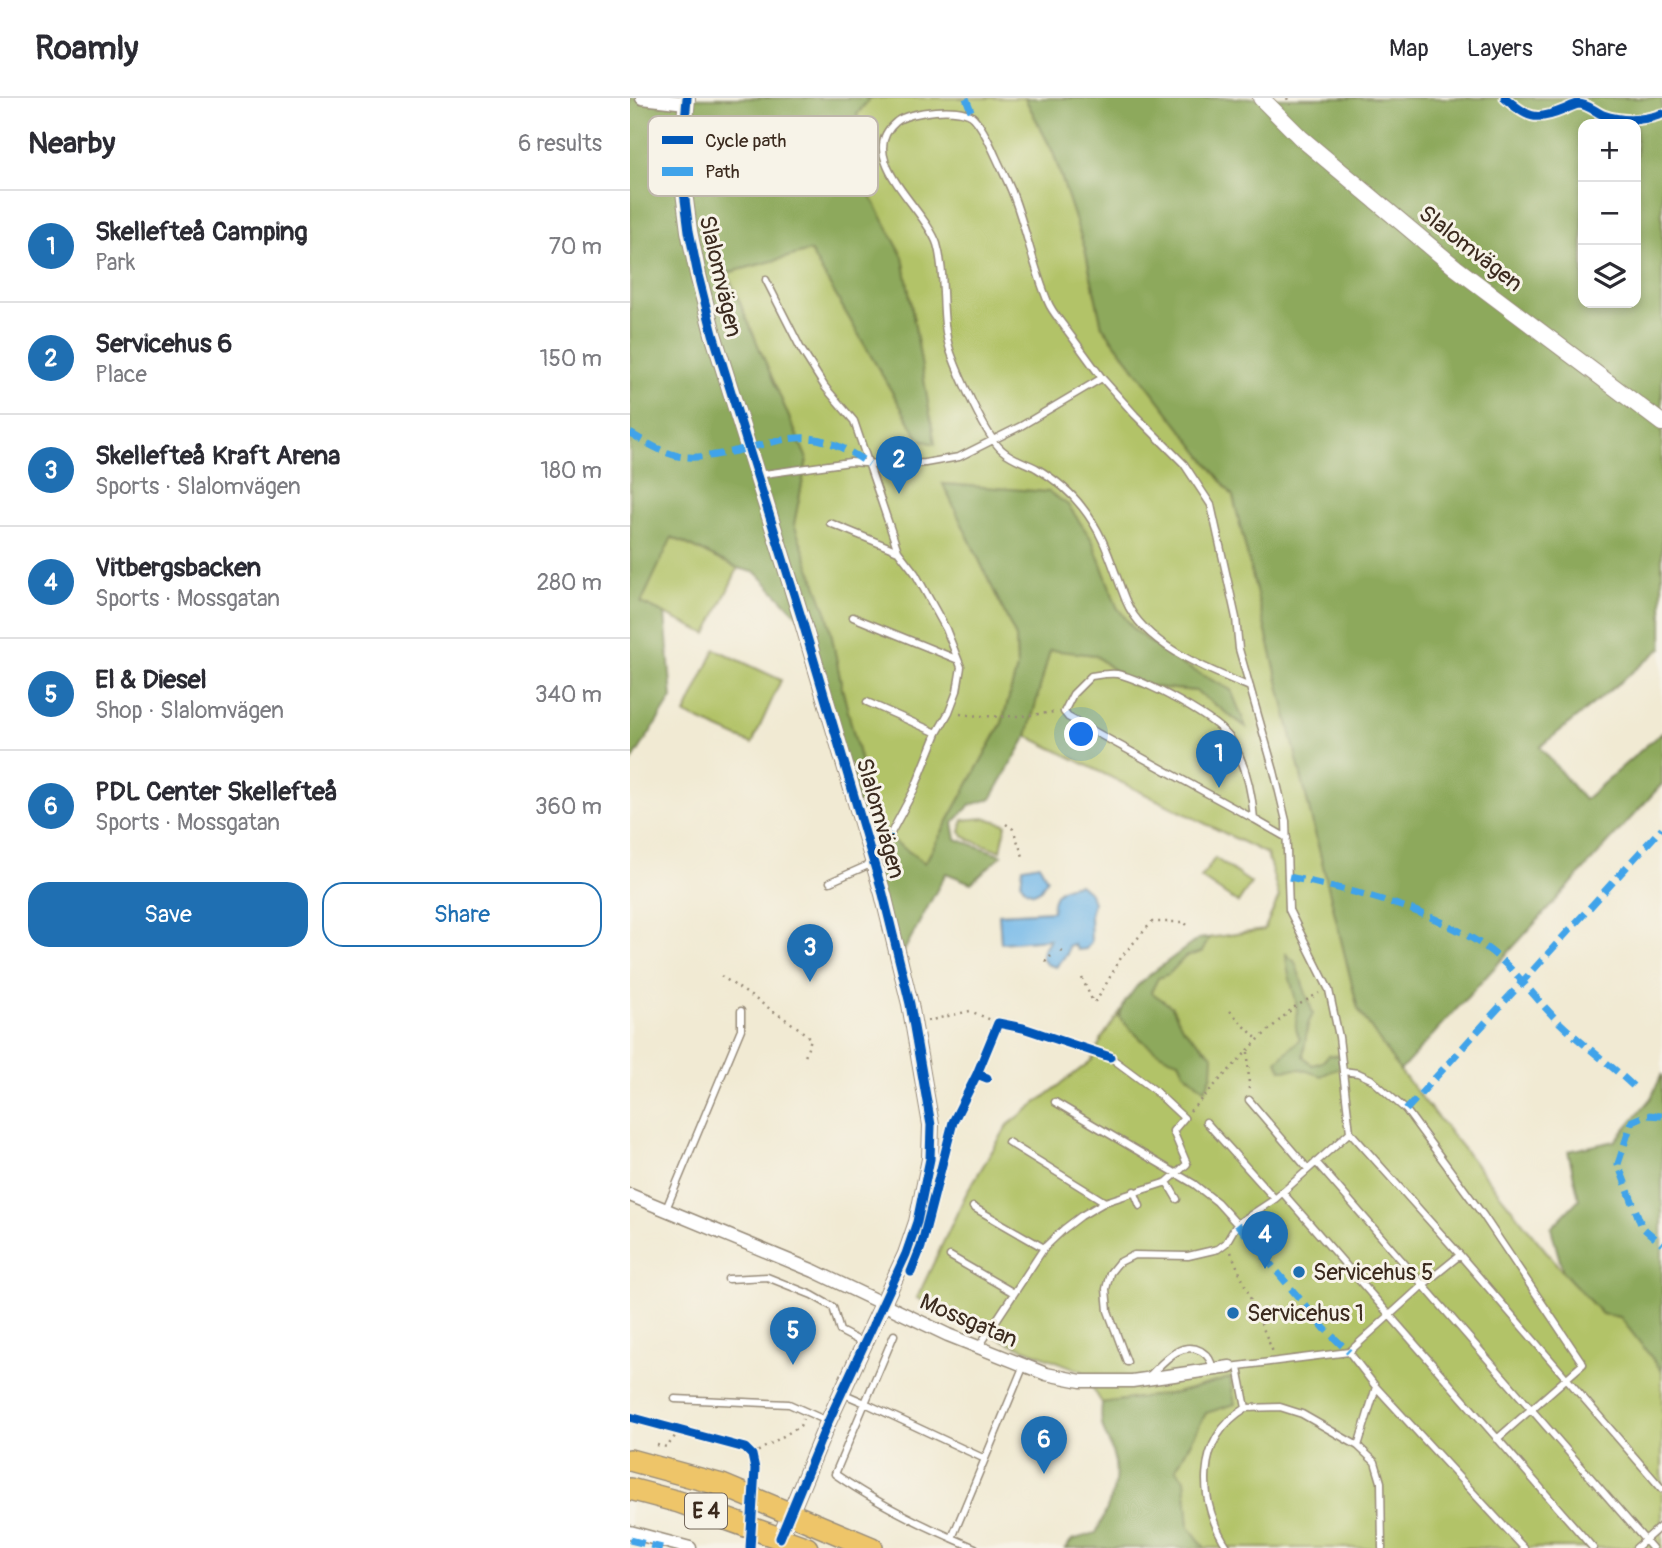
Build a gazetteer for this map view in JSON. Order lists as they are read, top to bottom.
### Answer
{
  "streets": {
    "highway": ["E 4"],
    "street": ["Slalomvägen", "Mossgatan"]
  },
  "crossings": [
    ["Slalomvägen", "Mossgatan"],
    ["Slalomvägen", "E 4"]
  ],
  "places": ["Servicehus 5", "Servicehus 1"],
  "legend": ["Cycle path", "Path"],
  "page": {
    "header": "Roamly",
    "nav": ["Map", "Layers", "Share"],
    "heading": ["Nearby", "6 results"],
    "map_buttons": ["+", "−"],
    "list": [
      {
        "mark": "1",
        "name": "Skellefteå Camping",
        "note": "Park",
        "value": "70 m"
      },
      {
        "mark": "2",
        "name": "Servicehus 6",
        "note": "Place",
        "value": "150 m"
      },
      {
        "mark": "3",
        "name": "Skellefteå Kraft Arena",
        "note": "Sports · Slalomvägen",
        "value": "180 m"
      },
      {
        "mark": "4",
        "name": "Vitbergsbacken",
        "note": "Sports · Mossgatan",
        "value": "280 m"
      },
      {
        "mark": "5",
        "name": "El & Diesel",
        "note": "Shop · Slalomvägen",
        "value": "340 m"
      },
      {
        "mark": "6",
        "name": "PDL Center Skellefteå",
        "note": "Sports · Mossgatan",
        "value": "360 m"
      }
    ],
    "pins": [
      "2",
      "1",
      "3",
      "4",
      "5",
      "6"
    ],
    "buttons": ["Save", "Share"]
  }
}
